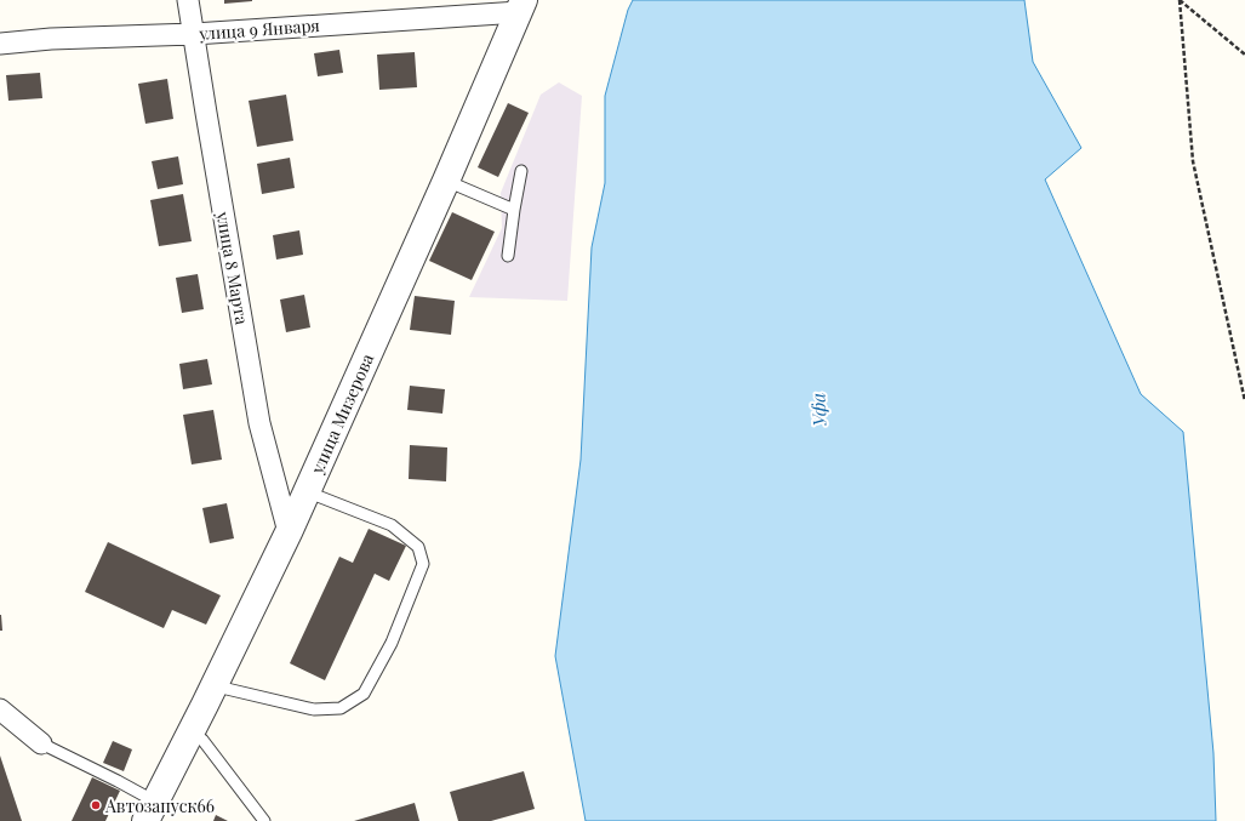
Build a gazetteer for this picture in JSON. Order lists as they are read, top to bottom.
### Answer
{
  "streets": {
    "street": ["улица 9 Января", "улица 8 Марта", "улица Мизерова"]
  },
  "crossings": [
    ["улица 9 Января", "улица 8 Марта"],
    ["улица 9 Января", "улица Мизерова"],
    ["улица 8 Марта", "улица Мизерова"]
  ],
  "water": ["Уфа"],
  "places": ["Автозапуск66"]
}
